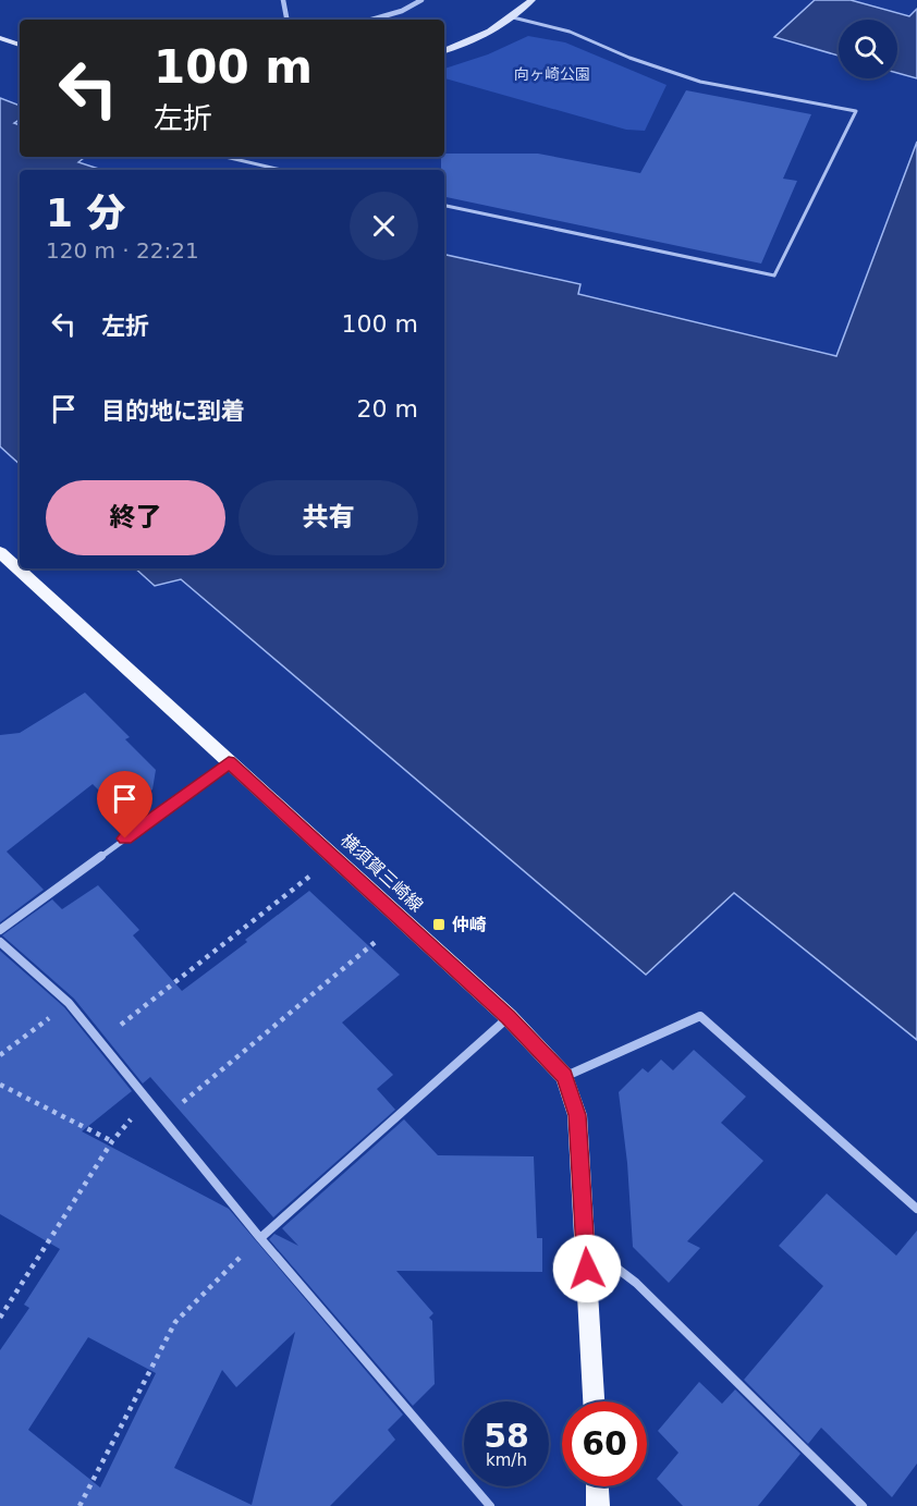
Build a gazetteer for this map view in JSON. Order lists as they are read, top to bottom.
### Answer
{
  "streets": {
    "main road": ["横須賀三崎線"]
  },
  "parks": ["向ヶ崎公園"],
  "places": {
    "transit": ["仲崎"]
  },
  "page": {
    "turn": ["100 m", "左折"],
    "heading": ["1 分", "120 m · 22:21"],
    "list": [
      {
        "name": "左折",
        "value": "100 m"
      },
      {
        "name": "目的地に到着",
        "value": "20 m"
      }
    ],
    "buttons": ["終了", "共有"],
    "speed": "58 km/h",
    "limit": "60"
  }
}
